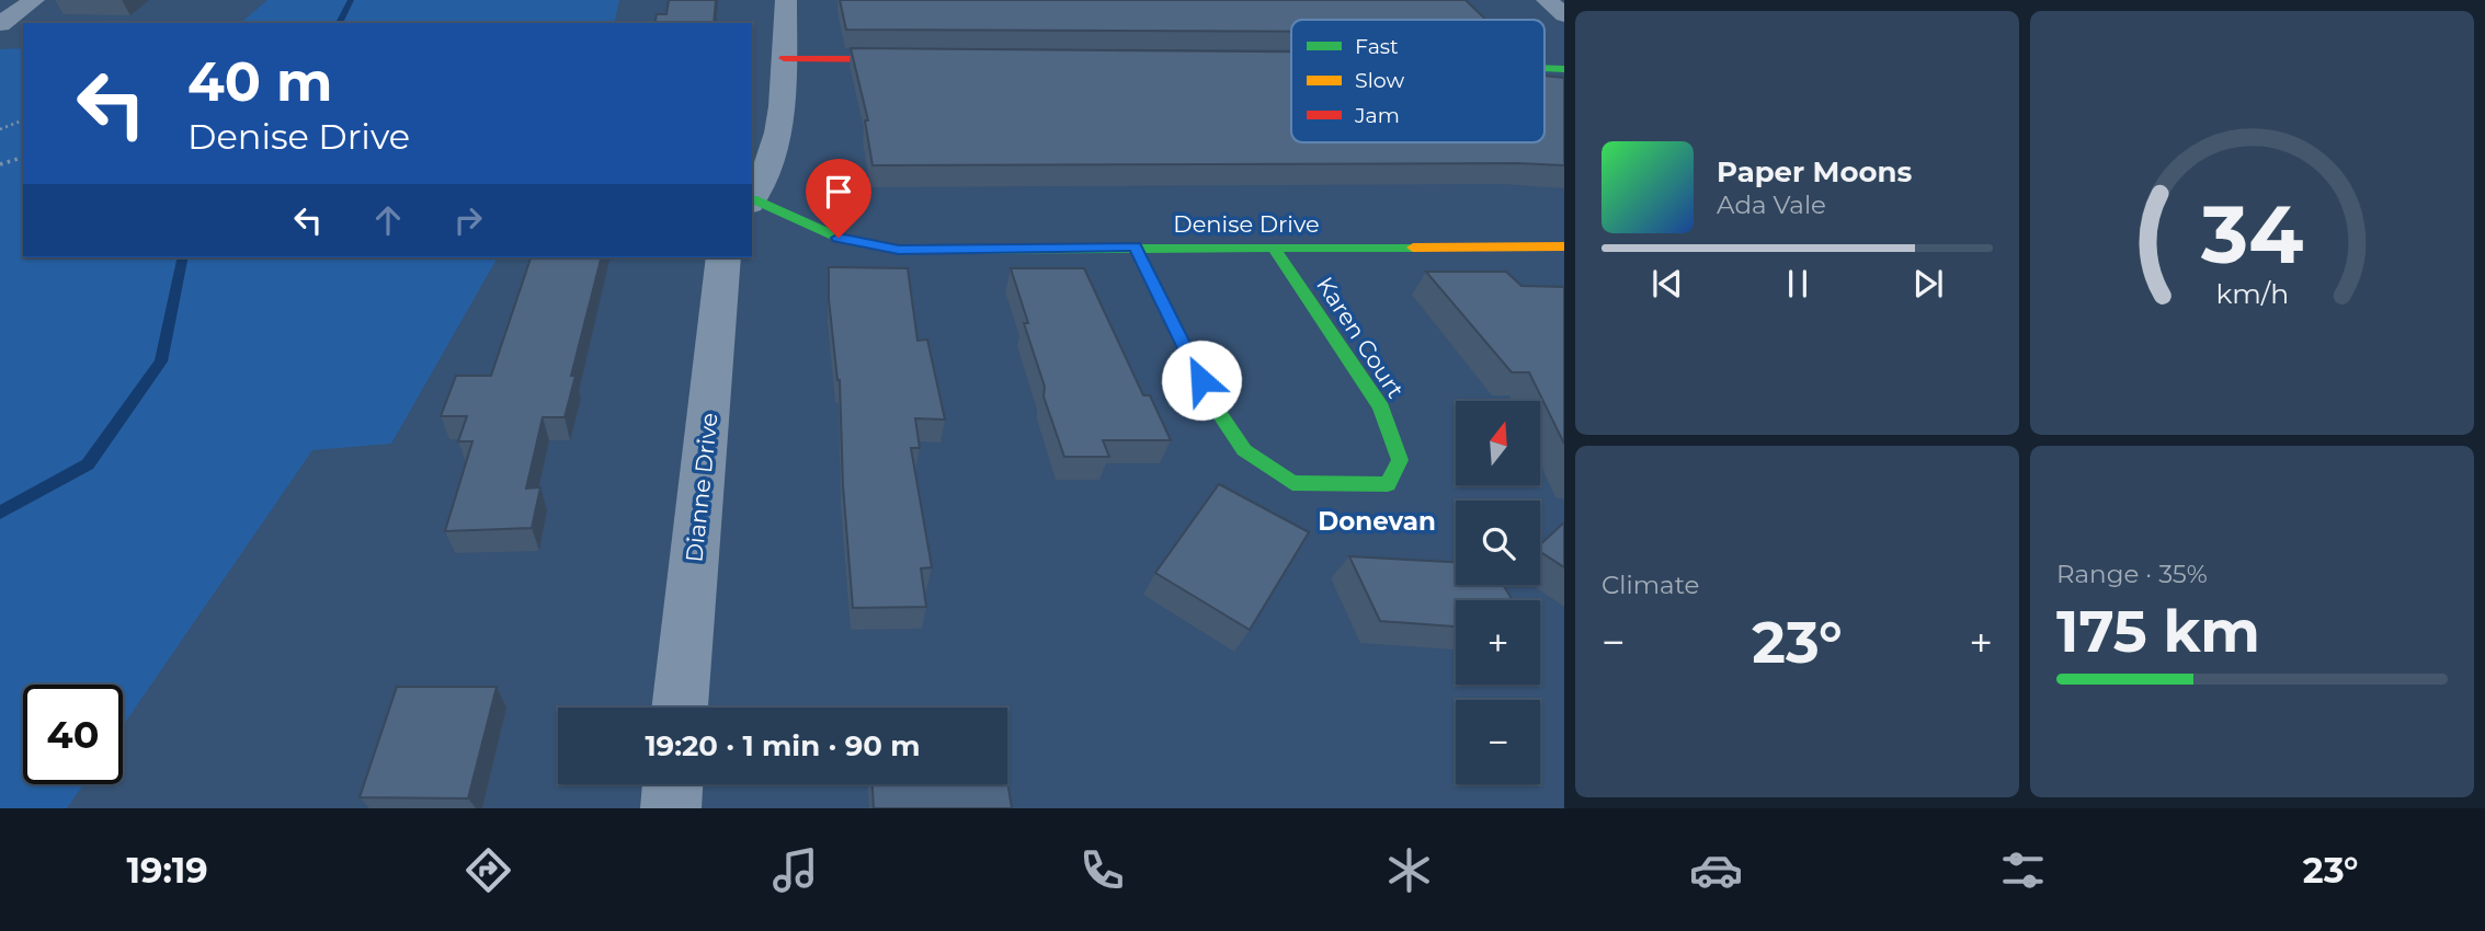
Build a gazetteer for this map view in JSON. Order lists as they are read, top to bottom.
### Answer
{
  "streets": {
    "street": ["Denise Drive", "Karen Court", "Dianne Drive"]
  },
  "crossings": [
    ["Denise Drive", "Karen Court"]
  ],
  "districts": ["Donevan"],
  "legend": ["Fast", "Slow", "Jam"],
  "north": "top",
  "page": {
    "turn": ["40 m", "Denise Drive"],
    "song": ["Paper Moons", "Ada Vale"],
    "map_buttons": ["+", "−"],
    "tile": [
      "Climate",
      ["Range · 35%", "175 km"]
    ],
    "heat": ["−", "23°", "+"],
    "limit": "40",
    "trip": "19:20 · 1 min · 90 m",
    "tabs": ["19:19", "23°"],
    "gauge": ["34", "km/h"]
  }
}
